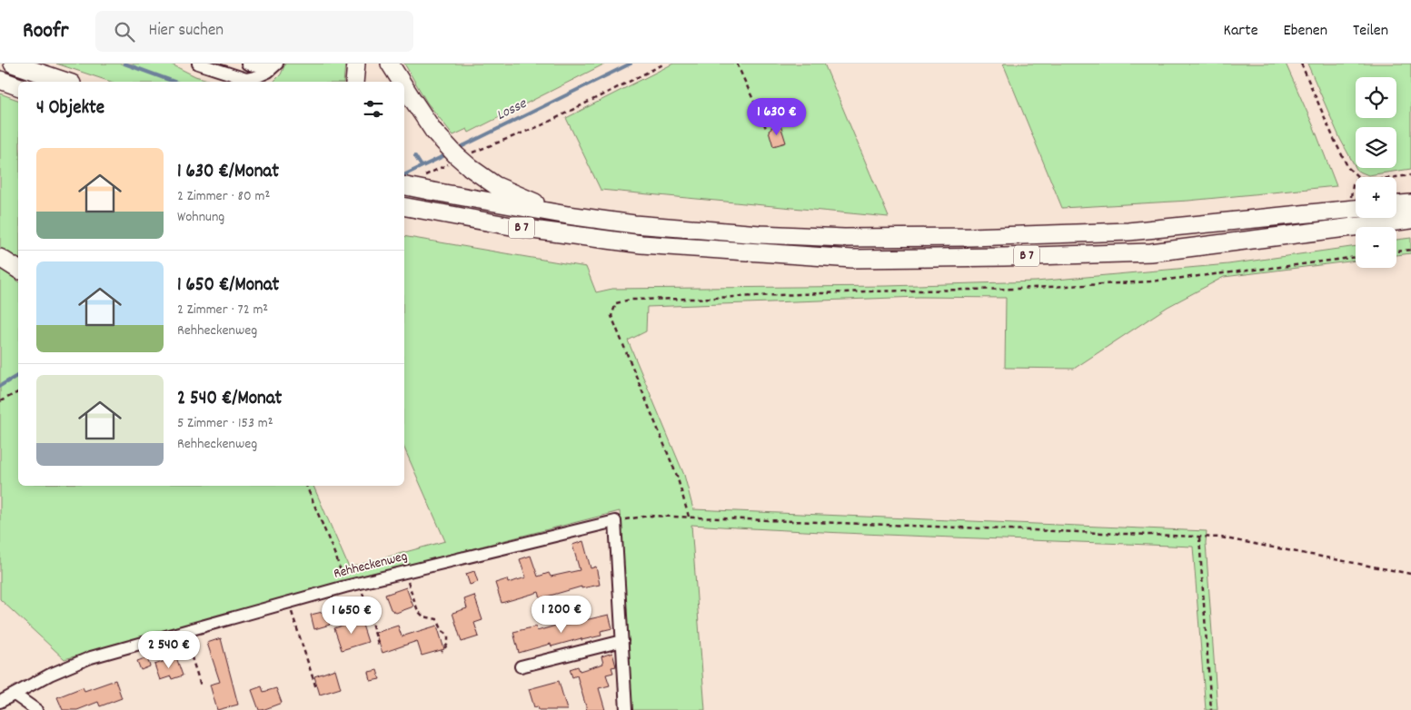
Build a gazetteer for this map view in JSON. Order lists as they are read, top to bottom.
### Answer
{
  "streets": {
    "highway": ["B 7"],
    "street": ["Rehheckenweg"]
  },
  "water": ["Losse"],
  "page": {
    "header": "Roofr",
    "search": "Hier suchen",
    "nav": ["Karte", "Ebenen", "Teilen"],
    "map_buttons": ["+", "−"],
    "heading": "4 Objekte",
    "price": [
      "1 630 €",
      "1 200 €",
      "1 650 €",
      "2 540 €"
    ],
    "list": [
      {
        "name": "1 630 €/Monat",
        "note": "2 Zimmer · 80 m² · Wohnung"
      },
      {
        "name": "1 650 €/Monat",
        "note": "2 Zimmer · 72 m² · Rehheckenweg"
      },
      {
        "name": "2 540 €/Monat",
        "note": "5 Zimmer · 153 m² · Rehheckenweg"
      }
    ]
  }
}
